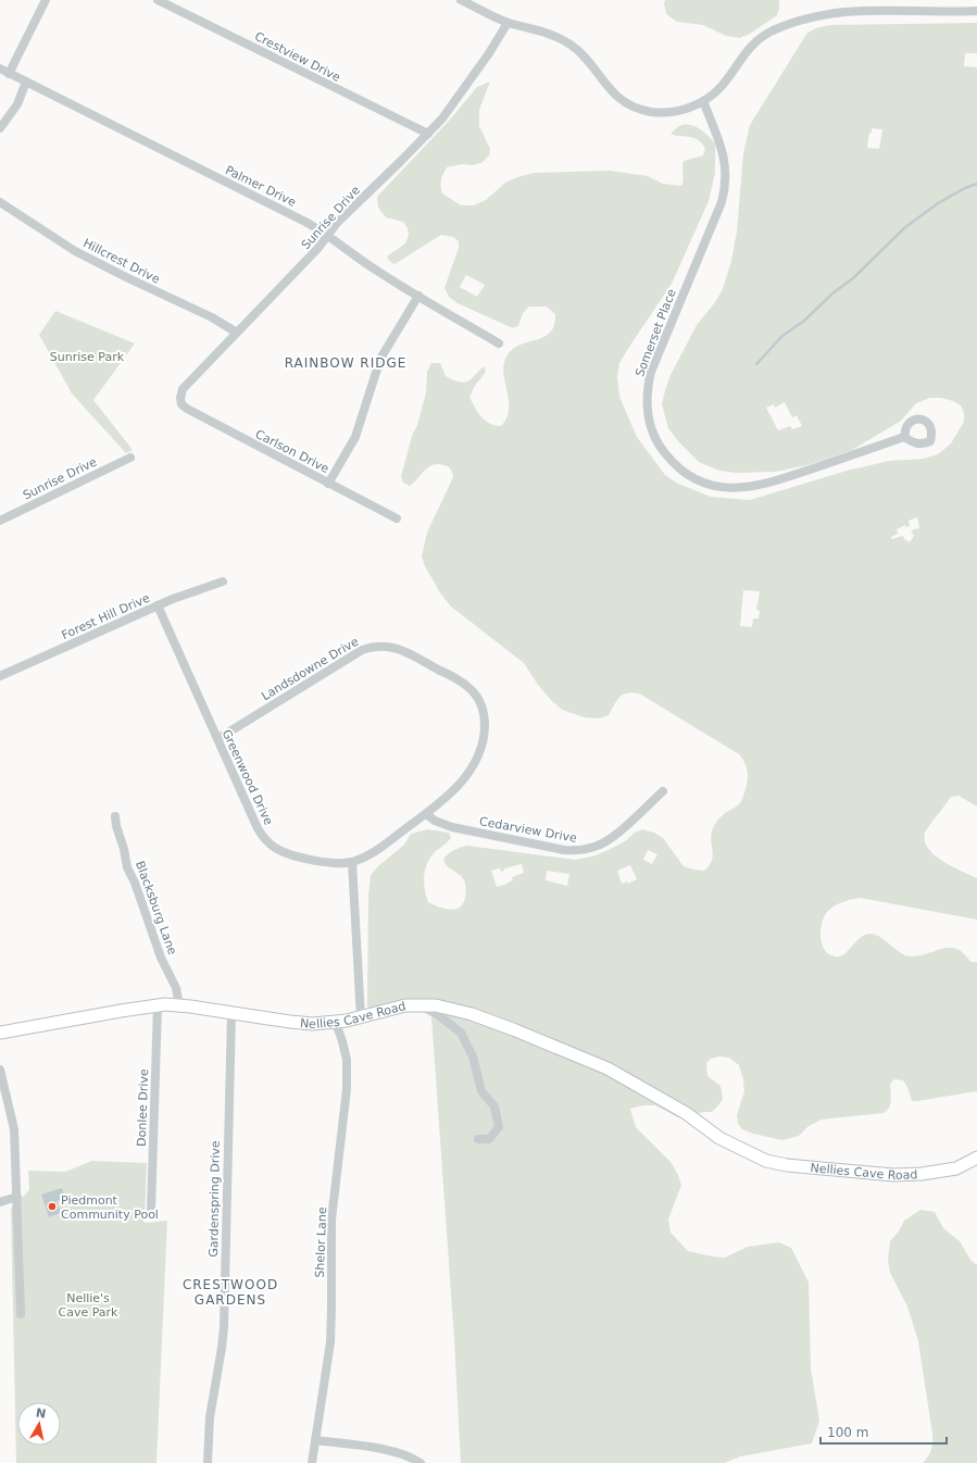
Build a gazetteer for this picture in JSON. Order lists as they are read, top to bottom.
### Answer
{
  "streets": {
    "street": [
      "Crestview Drive",
      "Palmer Drive",
      "Sunrise Drive",
      "Hillcrest Drive",
      "Somerset Place",
      "Carlson Drive",
      "Forest Hill Drive",
      "Landsdowne Drive",
      "Greenwood Drive",
      "Cedarview Drive",
      "Blacksburg Lane",
      "Nellies Cave Road",
      "Donlee Drive",
      "Gardenspring Drive",
      "Shelor Lane"
    ]
  },
  "crossings": [
    ["Crestview Drive", "Sunrise Drive"],
    ["Palmer Drive", "Sunrise Drive"],
    ["Sunrise Drive", "Hillcrest Drive"],
    ["Sunrise Drive", "Carlson Drive"],
    ["Forest Hill Drive", "Greenwood Drive"],
    ["Landsdowne Drive", "Greenwood Drive"],
    ["Landsdowne Drive", "Cedarview Drive"],
    ["Greenwood Drive", "Cedarview Drive"],
    ["Blacksburg Lane", "Nellies Cave Road"],
    ["Nellies Cave Road", "Donlee Drive"],
    ["Nellies Cave Road", "Gardenspring Drive"],
    ["Nellies Cave Road", "Shelor Lane"]
  ],
  "districts": ["RAINBOW RIDGE", "CRESTWOOD GARDENS"],
  "parks": ["Sunrise Park", "Nellie's Cave Park"],
  "places": ["Piedmont Community Pool"],
  "scale_bar": "100 m",
  "north": "top"
}
